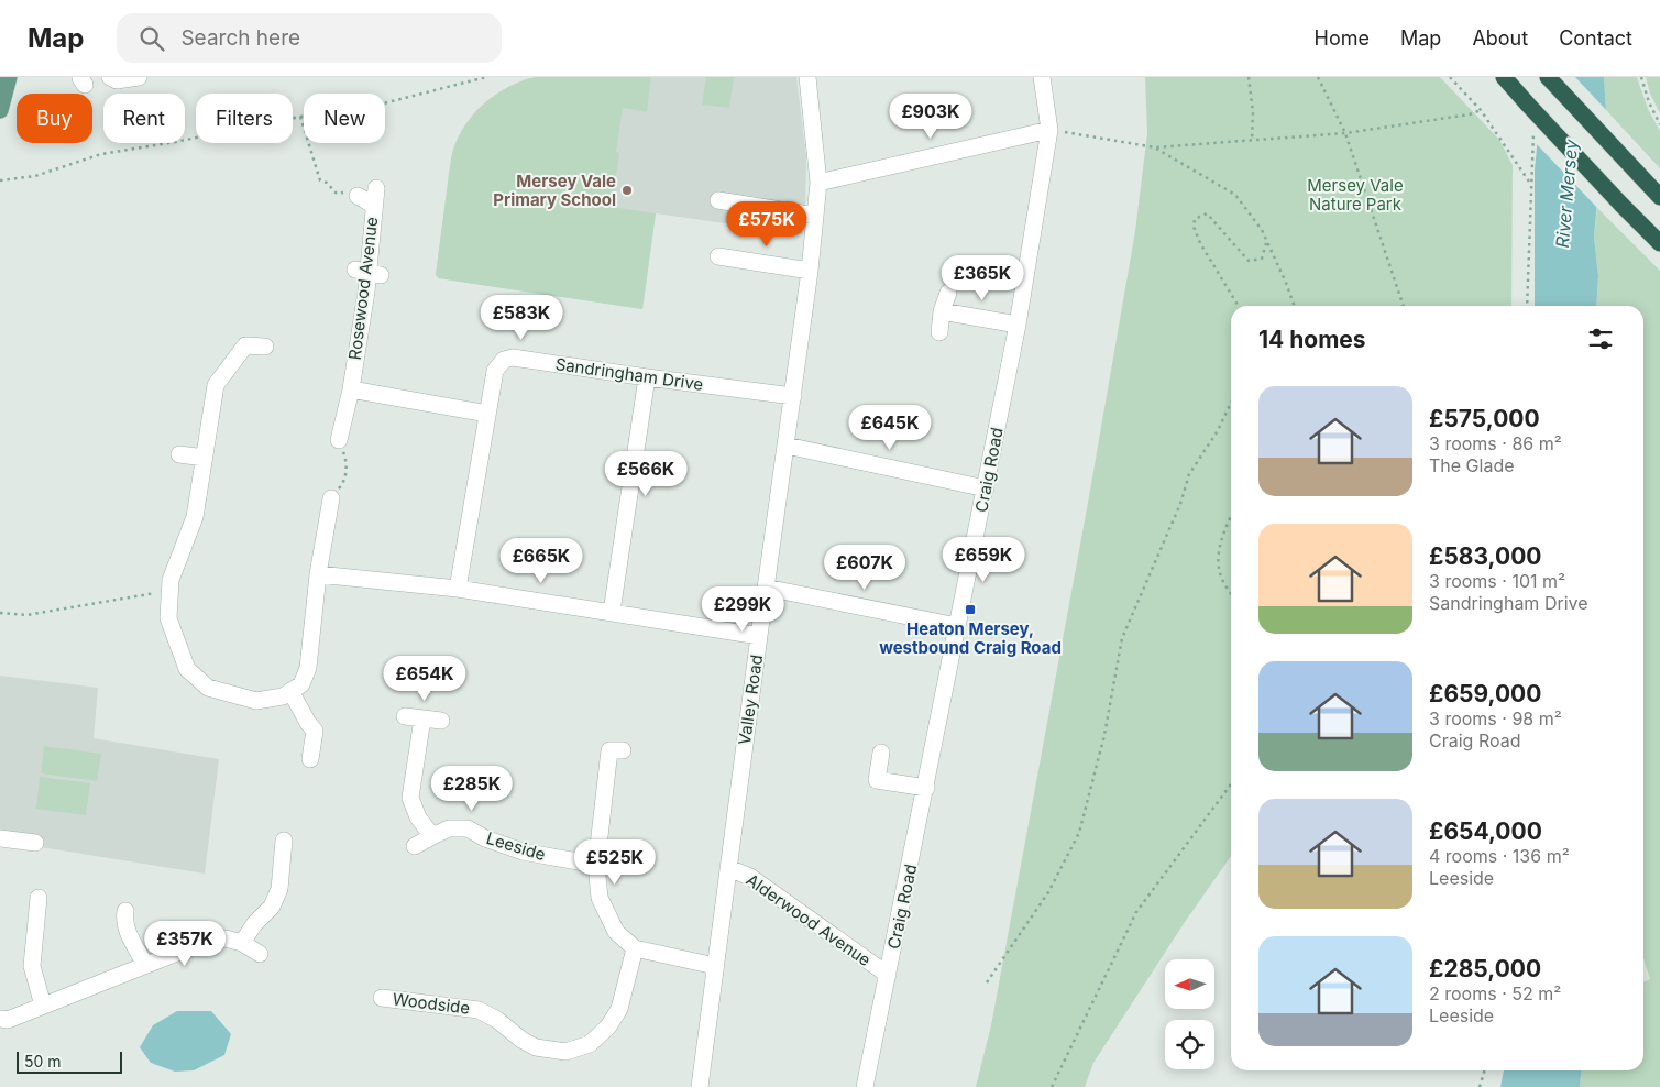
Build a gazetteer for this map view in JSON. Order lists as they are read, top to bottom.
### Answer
{
  "streets": {
    "street": [
      "Rosewood Avenue",
      "Sandringham Drive",
      "Craig Road",
      "Valley Road",
      "Leeside",
      "Alderwood Avenue",
      "Woodside"
    ]
  },
  "crossings": [
    ["Sandringham Drive", "Valley Road"],
    ["Craig Road", "Alderwood Avenue"],
    ["Valley Road", "Alderwood Avenue"]
  ],
  "water": ["River Mersey"],
  "parks": ["Mersey Vale Nature Park"],
  "places": {
    "other": ["Mersey Vale Primary School"],
    "transit": ["Heaton Mersey, westbound Craig Road"]
  },
  "scale_bar": "50 m",
  "north": "left",
  "page": {
    "header": "Map",
    "search": "Search here",
    "nav": [
      "Home",
      "Map",
      "About",
      "Contact"
    ],
    "price": [
      "£903K",
      "£575K",
      "£365K",
      "£583K",
      "£645K",
      "£566K",
      "£659K",
      "£665K",
      "£607K",
      "£299K",
      "£654K",
      "£285K",
      "£525K",
      "£357K"
    ],
    "chip": [
      "Buy",
      "Rent",
      "Filters",
      "New"
    ],
    "heading": "14 homes",
    "list": [
      {
        "name": "£575,000",
        "note": "3 rooms · 86 m² · The Glade"
      },
      {
        "name": "£583,000",
        "note": "3 rooms · 101 m² · Sandringham Drive"
      },
      {
        "name": "£659,000",
        "note": "3 rooms · 98 m² · Craig Road"
      },
      {
        "name": "£654,000",
        "note": "4 rooms · 136 m² · Leeside"
      },
      {
        "name": "£285,000",
        "note": "2 rooms · 52 m² · Leeside"
      }
    ],
    "scale": "50 m"
  }
}
